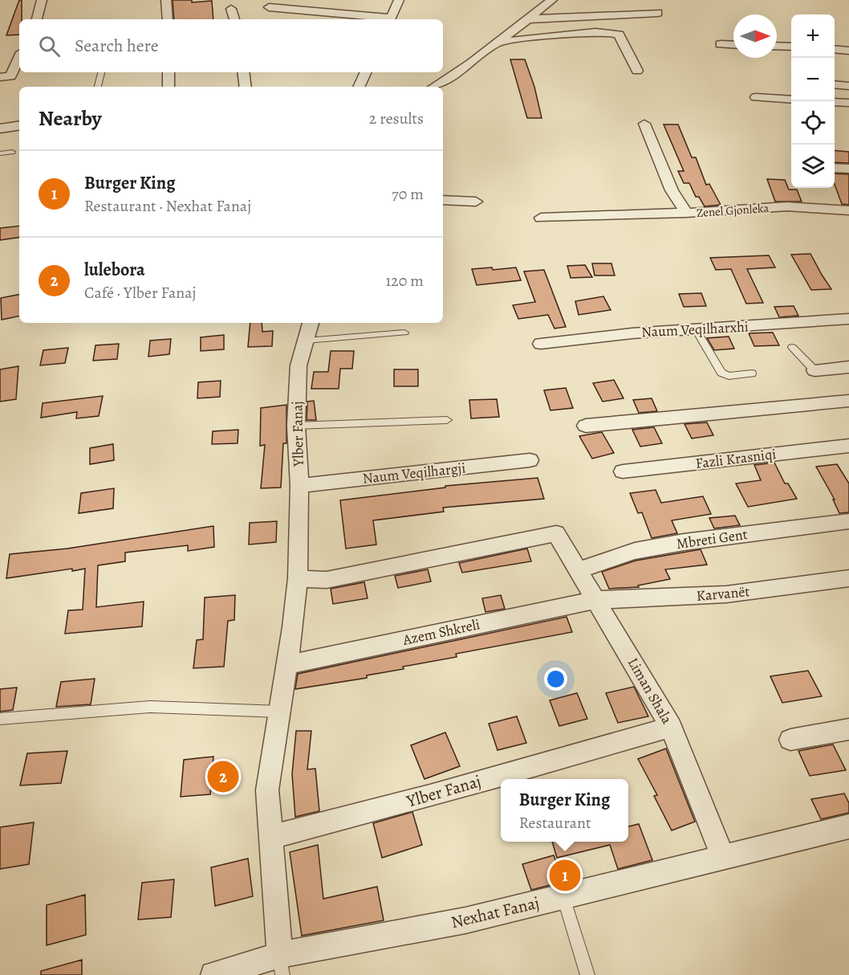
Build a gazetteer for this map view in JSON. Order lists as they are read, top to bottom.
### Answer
{
  "streets": {
    "street": [
      "Zenel Gjonleka",
      "Naum Veqilharxhi",
      "Ylber Fanaj",
      "Fazli Krasniqi",
      "Naum Veqilhargji",
      "Mbreti Gent",
      "Karvanët",
      "Azem Shkreli",
      "Liman Shala",
      "Nexhat Fanaj"
    ]
  },
  "crossings": [
    ["Ylber Fanaj", "Naum Veqilhargji"],
    ["Ylber Fanaj", "Azem Shkreli"],
    ["Ylber Fanaj", "Liman Shala"],
    ["Ylber Fanaj", "Nexhat Fanaj"],
    ["Mbreti Gent", "Liman Shala"],
    ["Karvanët", "Azem Shkreli"],
    ["Karvanët", "Liman Shala"],
    ["Azem Shkreli", "Liman Shala"],
    ["Liman Shala", "Nexhat Fanaj"]
  ],
  "north": "right",
  "page": {
    "map_buttons": ["+", "−"],
    "search": "Search here",
    "heading": ["Nearby", "2 results"],
    "list": [
      {
        "mark": "1",
        "name": "Burger King",
        "note": "Restaurant · Nexhat Fanaj",
        "value": "70 m"
      },
      {
        "mark": "2",
        "name": "lulebora",
        "note": "Café · Ylber Fanaj",
        "value": "120 m"
      }
    ],
    "pins": ["2", "1"],
    "popup": ["Burger King", "Restaurant"]
  }
}
